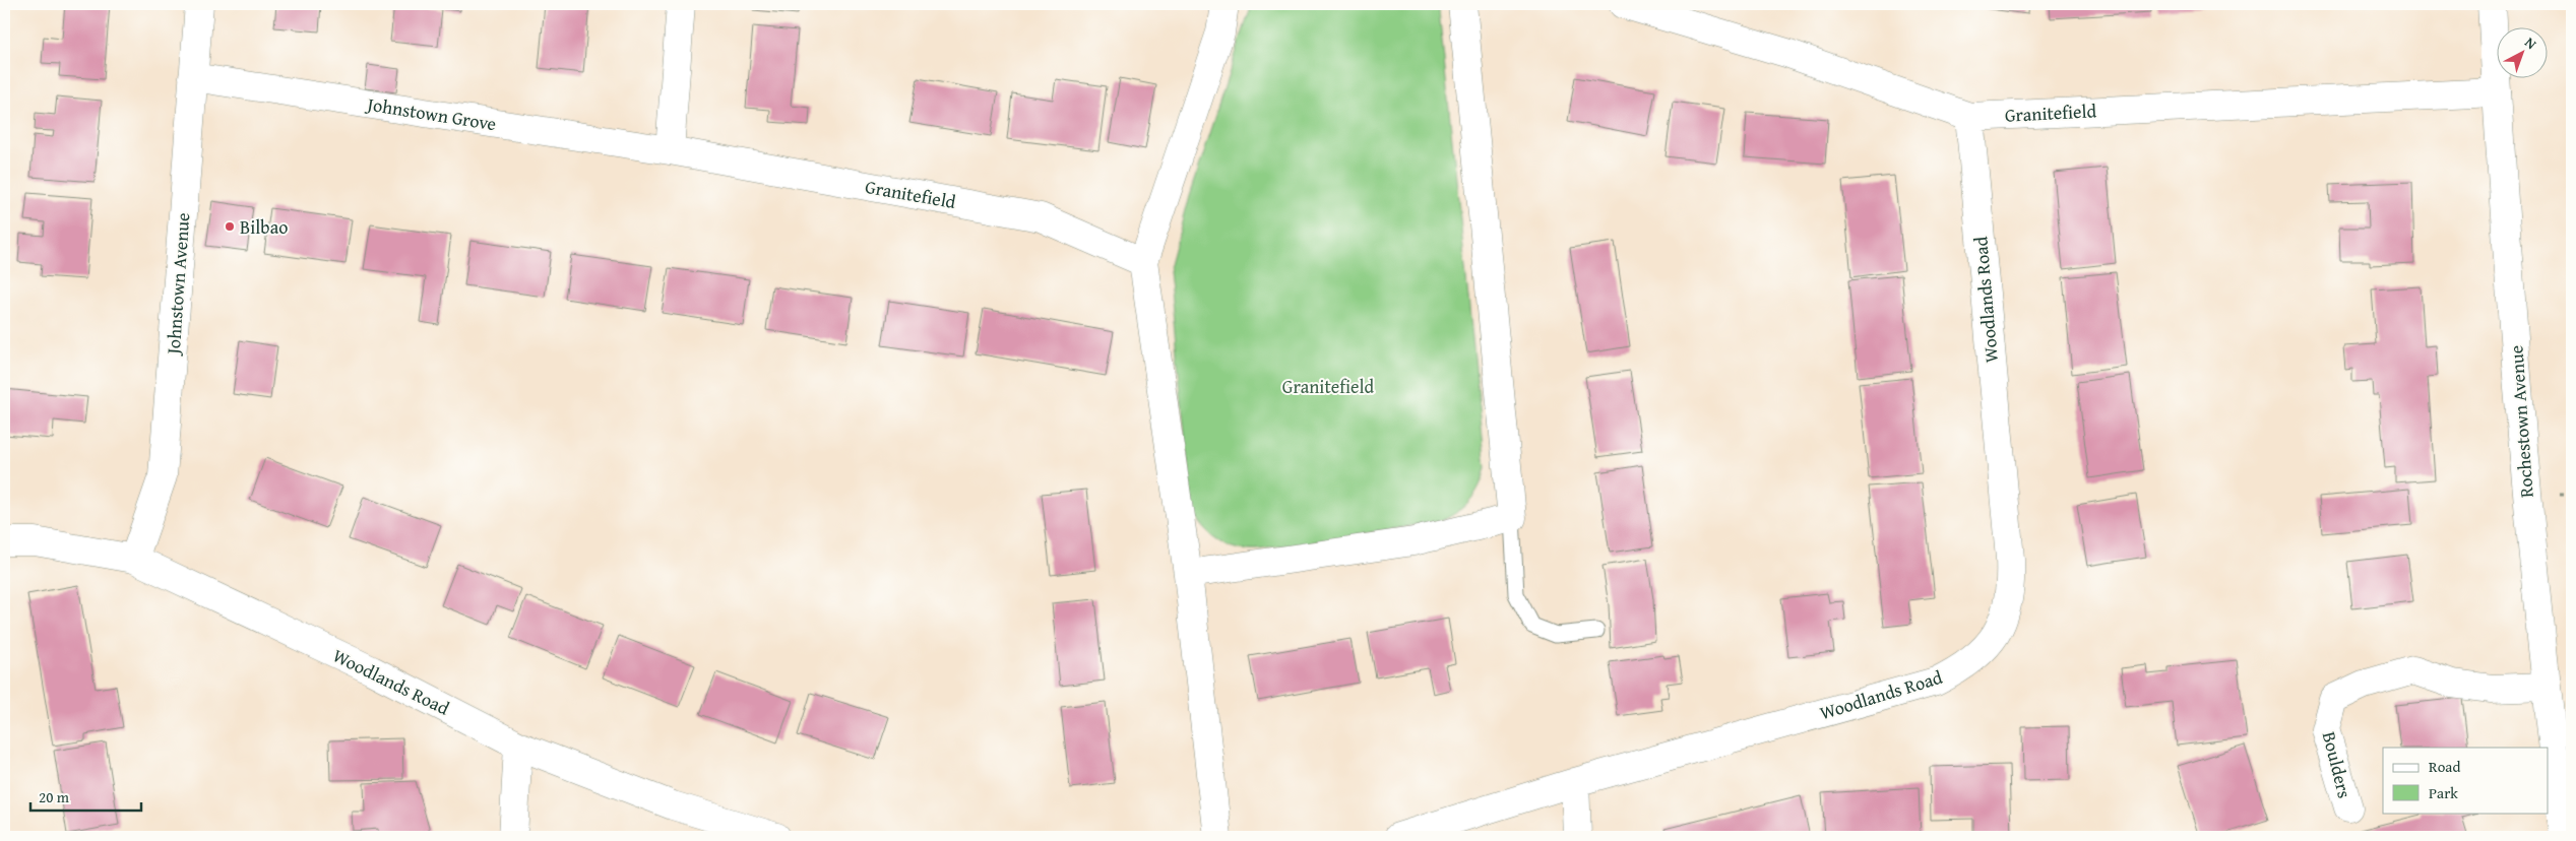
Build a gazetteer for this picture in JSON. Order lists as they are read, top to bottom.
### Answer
{
  "streets": {
    "street": [
      "Granitefield",
      "Johnstown Grove",
      "Johnstown Avenue",
      "Woodlands Road",
      "Rochestown Avenue",
      "Boulders"
    ]
  },
  "crossings": [
    ["Granitefield", "Johnstown Grove"],
    ["Granitefield", "Woodlands Road"],
    ["Granitefield", "Rochestown Avenue"],
    ["Johnstown Grove", "Johnstown Avenue"],
    ["Johnstown Avenue", "Woodlands Road"],
    ["Rochestown Avenue", "Boulders"]
  ],
  "parks": ["Granitefield"],
  "places": ["Bilbao"],
  "legend": ["Road", "Park"],
  "scale_bar": "20 m",
  "north": "top right"
}
